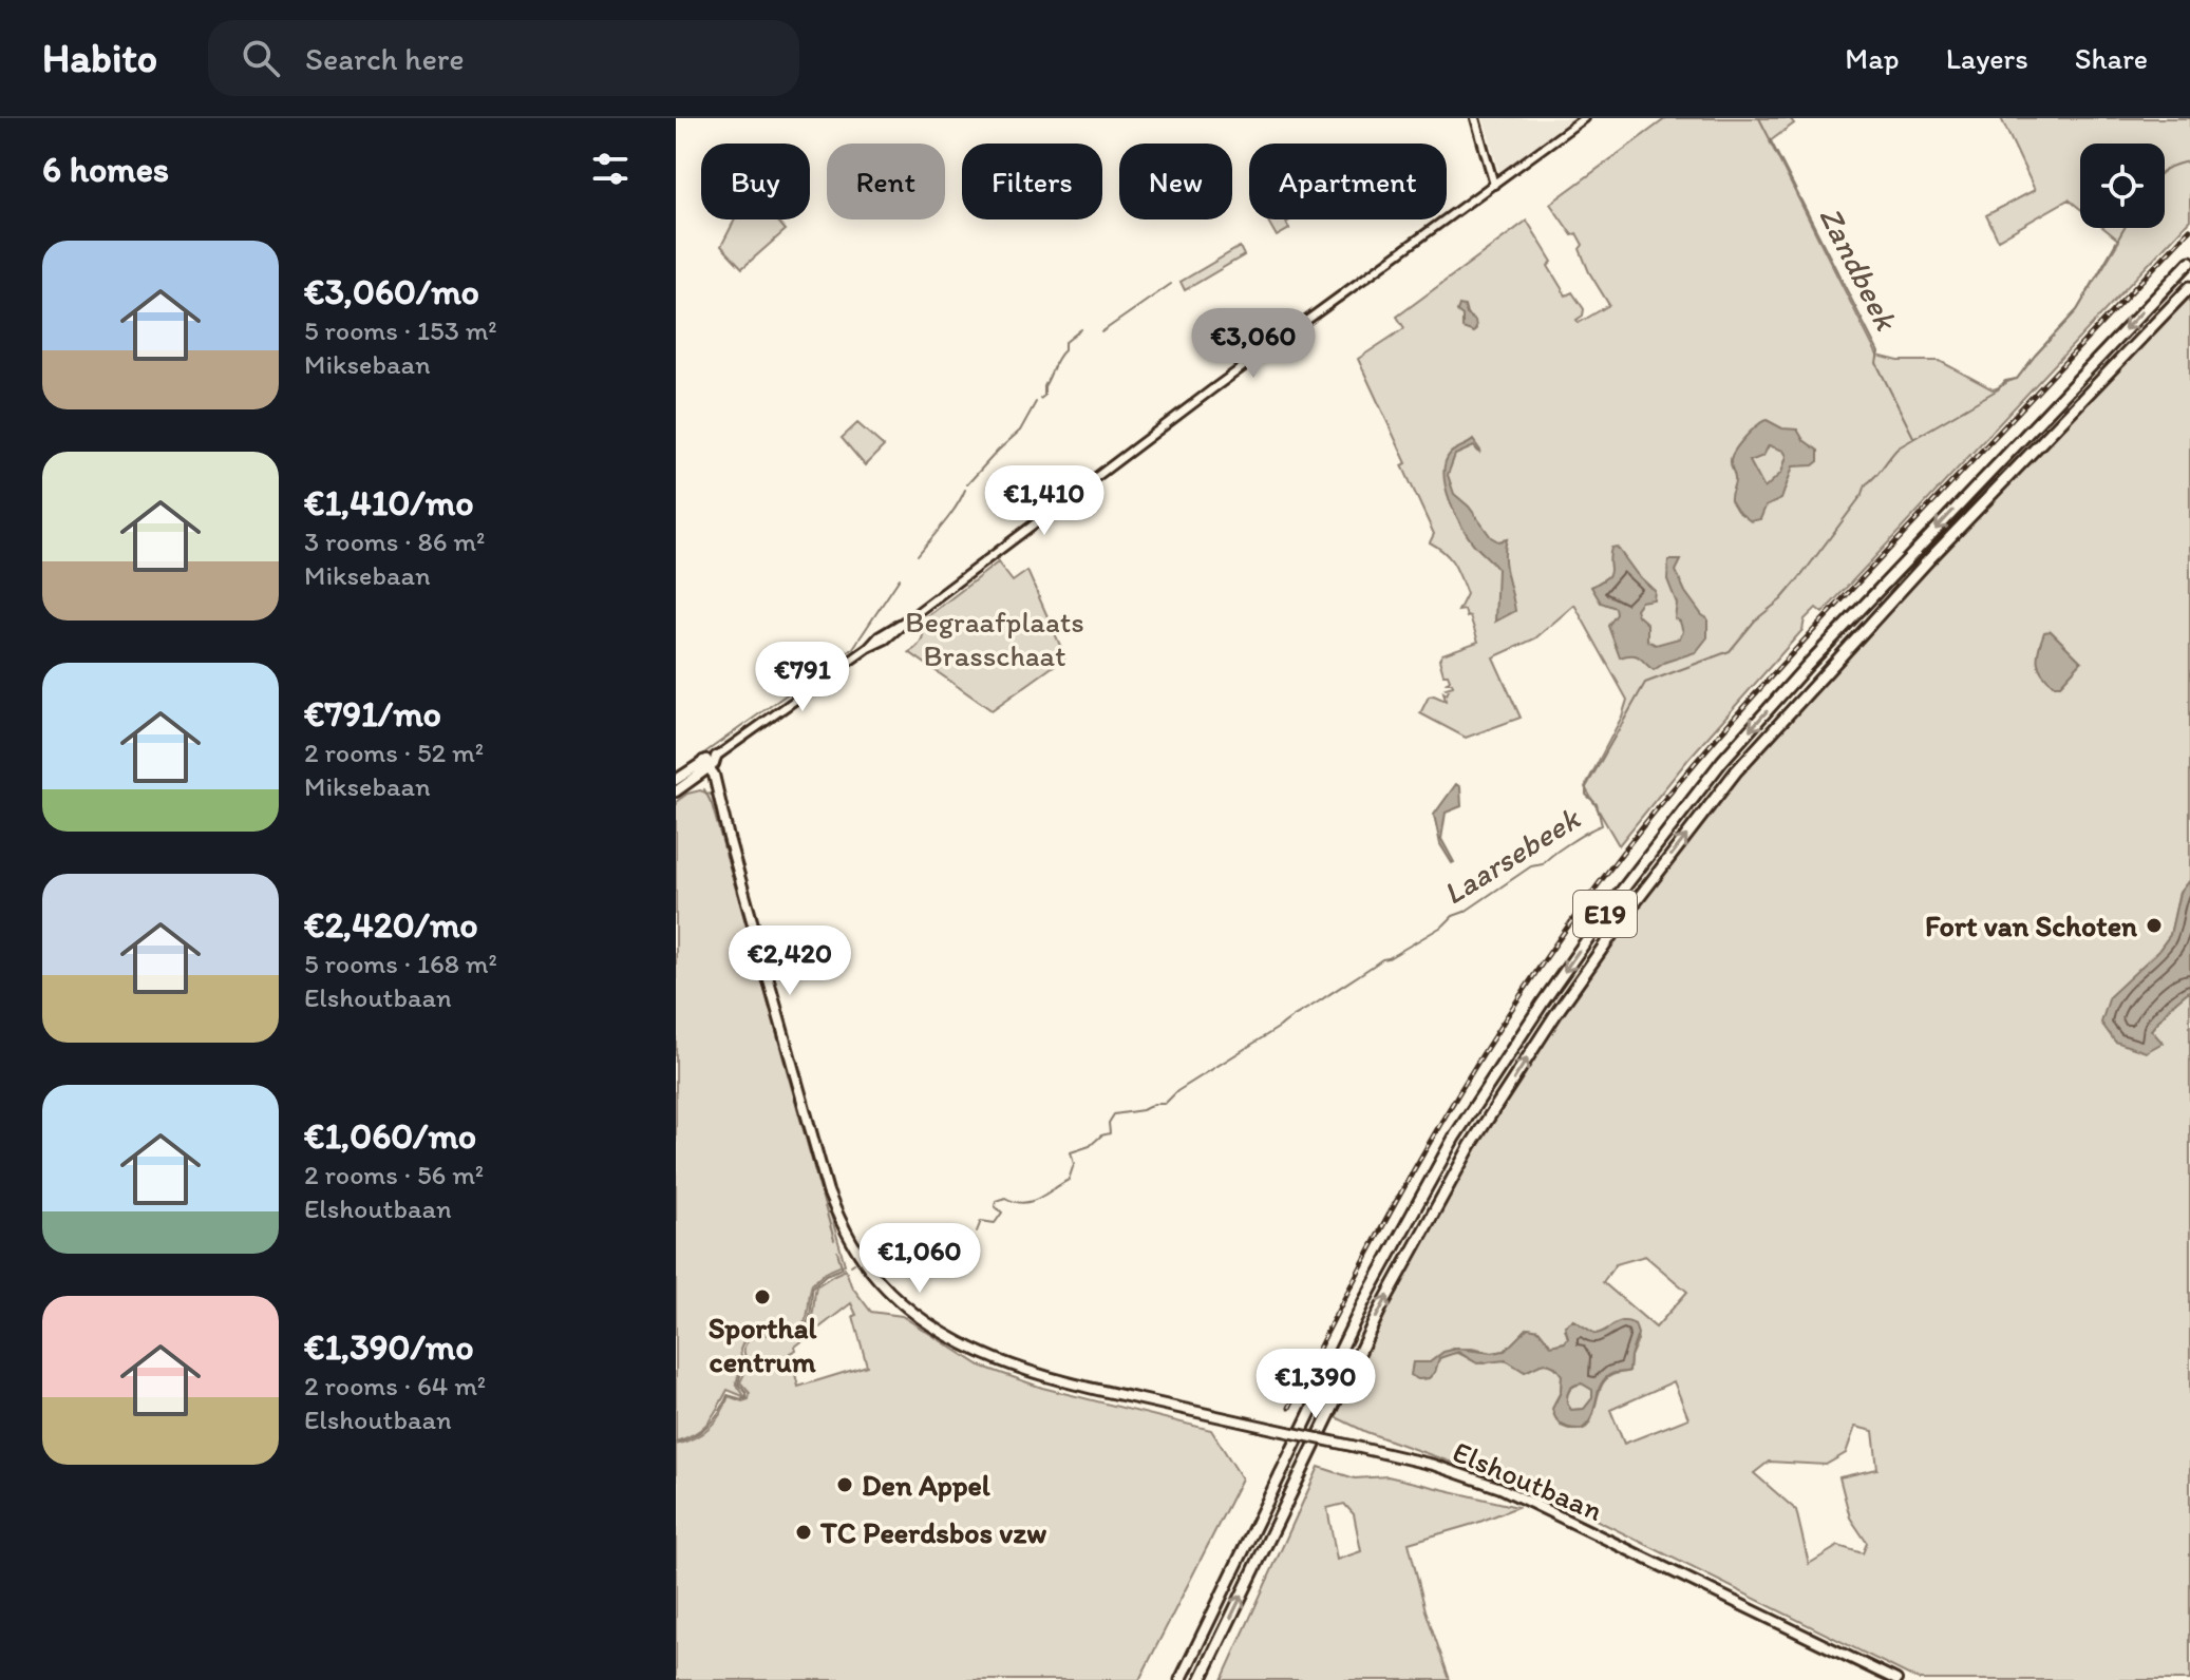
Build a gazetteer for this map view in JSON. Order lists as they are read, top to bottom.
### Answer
{
  "streets": {
    "highway": ["E19"],
    "main road": ["Elshoutbaan"]
  },
  "water": ["Zandbeek", "Laarsebeek"],
  "parks": ["Begraafplaats Brasschaat"],
  "places": [
    "Fort van Schoten",
    "Sporthal centrum",
    "Den Appel",
    "TC Peerdsbos vzw"
  ],
  "page": {
    "header": "Habito",
    "search": "Search here",
    "nav": ["Map", "Layers", "Share"],
    "heading": "6 homes",
    "chip": [
      "Buy",
      "Rent",
      "Filters",
      "New",
      "Apartment"
    ],
    "list": [
      {
        "name": "€3,060/mo",
        "note": "5 rooms · 153 m² · Miksebaan"
      },
      {
        "name": "€1,410/mo",
        "note": "3 rooms · 86 m² · Miksebaan"
      },
      {
        "name": "€791/mo",
        "note": "2 rooms · 52 m² · Miksebaan"
      },
      {
        "name": "€2,420/mo",
        "note": "5 rooms · 168 m² · Elshoutbaan"
      },
      {
        "name": "€1,060/mo",
        "note": "2 rooms · 56 m² · Elshoutbaan"
      },
      {
        "name": "€1,390/mo",
        "note": "2 rooms · 64 m² · Elshoutbaan"
      }
    ],
    "price": [
      "€3,060",
      "€1,410",
      "€791",
      "€2,420",
      "€1,060",
      "€1,390"
    ]
  }
}
